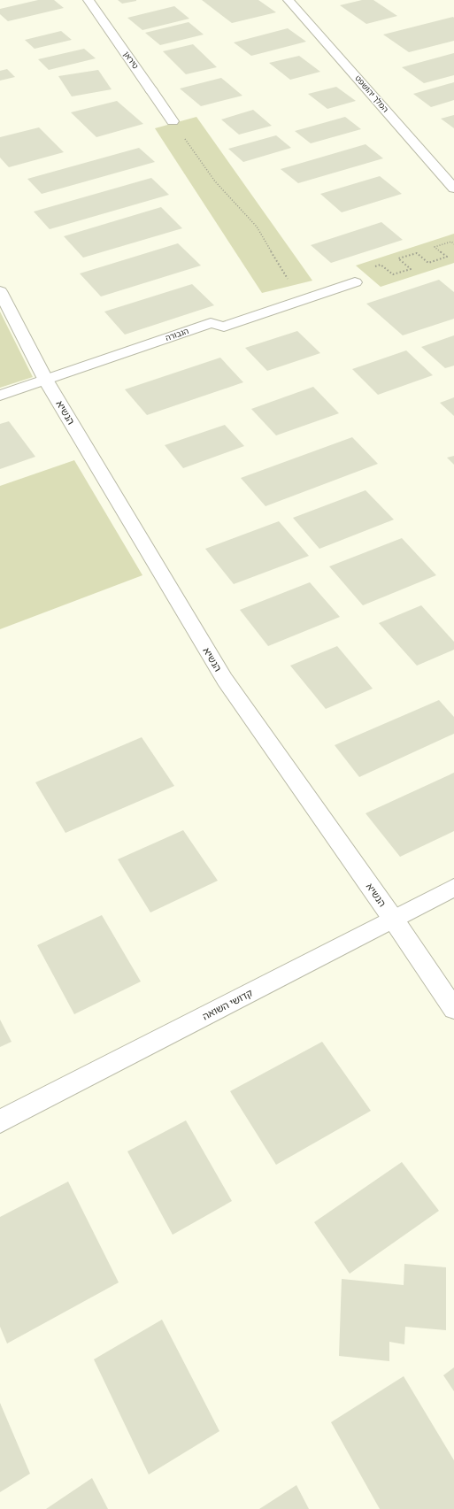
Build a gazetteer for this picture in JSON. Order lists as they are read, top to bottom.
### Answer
{
  "streets": {
    "street": [
      "טיראן",
      "המלך יהושפט",
      "הגבורה",
      "הנשיא",
      "קדושי השואה"
    ]
  },
  "crossings": [
    ["הגבורה", "הנשיא"],
    ["הנשיא", "קדושי השואה"]
  ]
}
